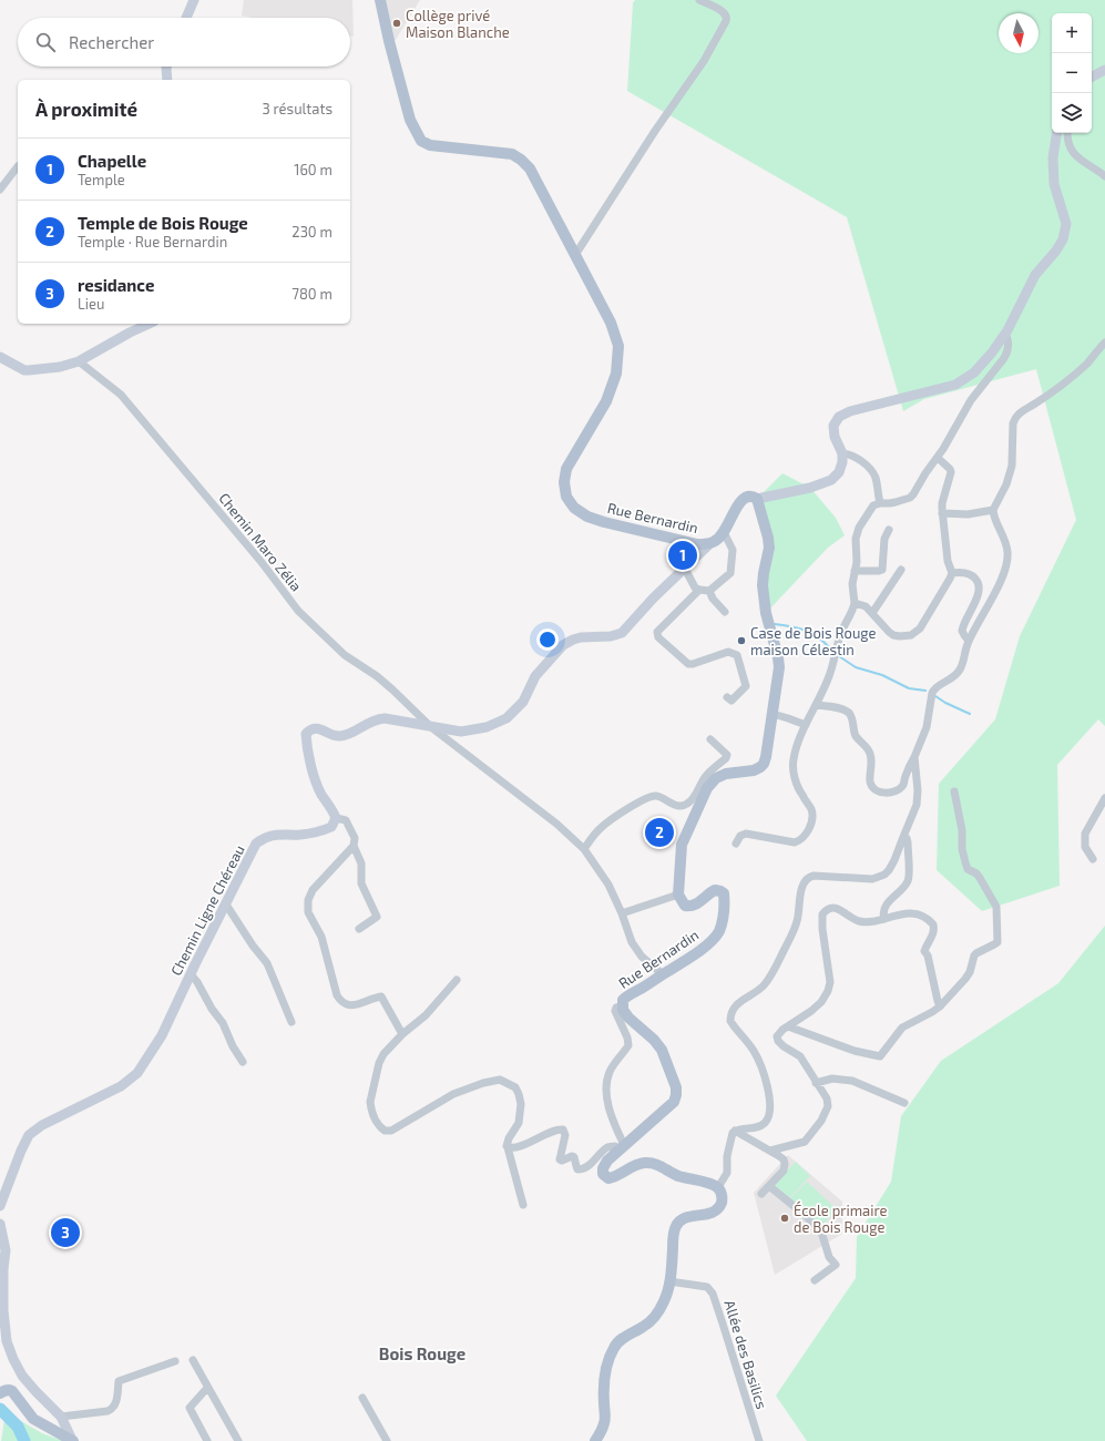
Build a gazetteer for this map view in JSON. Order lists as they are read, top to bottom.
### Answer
{
  "streets": {
    "main road": ["Rue Bernardin"],
    "street": ["Chemin Maro Zélia", "Chemin Ligne Chéreau", "Allée des Basilics"]
  },
  "crossings": [
    ["Rue Bernardin", "Chemin Maro Zélia"]
  ],
  "districts": ["Bois Rouge"],
  "places": ["Collège privé Maison Blanche", "Case de Bois Rouge maison Célestin", "École primaire de Bois Rouge"],
  "north": "bottom",
  "page": {
    "map_buttons": ["+", "−"],
    "search": "Rechercher",
    "heading": ["À proximité", "3 résultats"],
    "list": [
      {
        "mark": "1",
        "name": "Chapelle",
        "note": "Temple",
        "value": "160 m"
      },
      {
        "mark": "2",
        "name": "Temple de Bois Rouge",
        "note": "Temple · Rue Bernardin",
        "value": "230 m"
      },
      {
        "mark": "3",
        "name": "residance",
        "note": "Lieu",
        "value": "780 m"
      }
    ],
    "pins": ["1", "2", "3"]
  }
}
